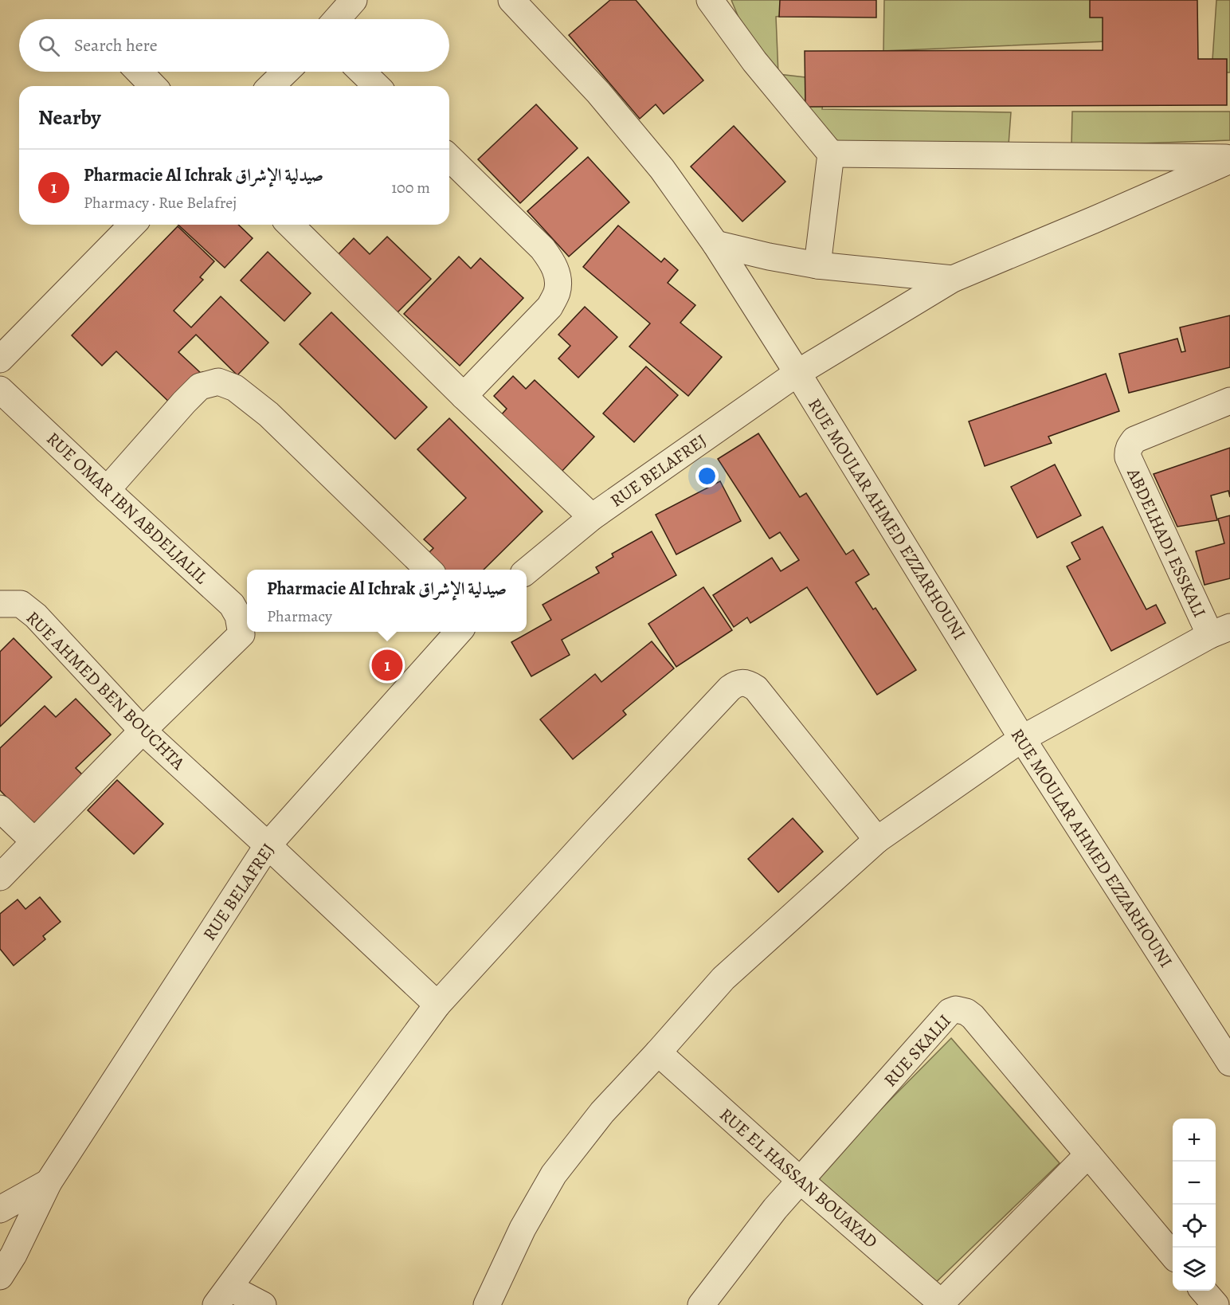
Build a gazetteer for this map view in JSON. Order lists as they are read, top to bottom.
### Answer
{
  "streets": {
    "street": [
      "RUE BELAFREJ",
      "RUE OMAR IBN ABDELJALIL",
      "RUE MOULAR AHMED EZZARHOUNI",
      "ABDELHADI ESSKALI",
      "RUE AHMED BEN BOUCHTA",
      "RUE SKALLI",
      "RUE EL HASSAN BOUAYAD"
    ]
  },
  "crossings": [
    ["RUE BELAFREJ", "RUE MOULAR AHMED EZZARHOUNI"],
    ["RUE BELAFREJ", "RUE AHMED BEN BOUCHTA"],
    ["RUE OMAR IBN ABDELJALIL", "RUE AHMED BEN BOUCHTA"],
    ["RUE SKALLI", "RUE EL HASSAN BOUAYAD"]
  ],
  "page": {
    "search": "Search here",
    "heading": "Nearby",
    "list": [
      {
        "mark": "1",
        "name": "Pharmacie Al Ichrak صيدلية الإشراق",
        "note": "Pharmacy · Rue Belafrej",
        "value": "100 m"
      }
    ],
    "popup": ["Pharmacie Al Ichrak صيدلية الإشراق", "Pharmacy"],
    "pins": "1",
    "map_buttons": ["+", "−"]
  }
}
